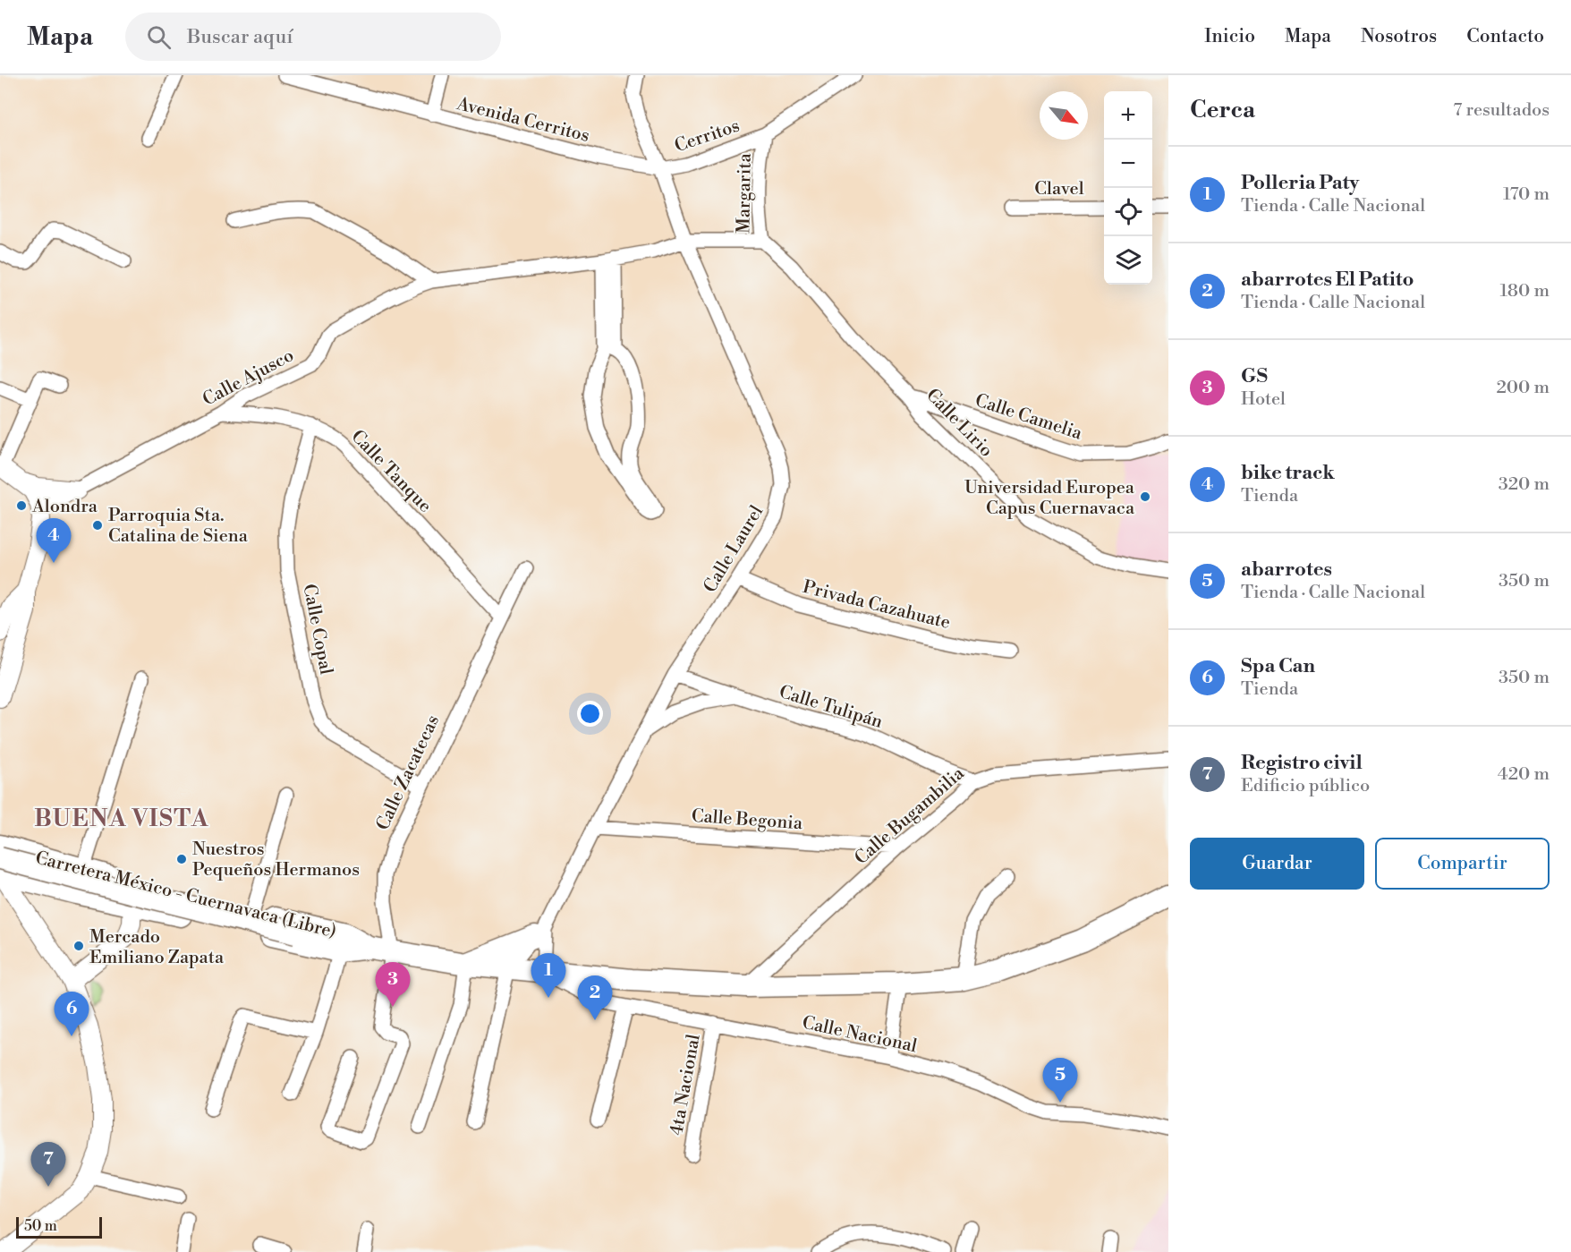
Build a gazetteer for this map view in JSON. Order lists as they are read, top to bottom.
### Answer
{
  "streets": {
    "main road": ["Carretera México - Cuernavaca (Libre)"],
    "street": [
      "Avenida Cerritos",
      "Cerritos",
      "Clavel",
      "Margarita",
      "Calle Ajusco",
      "Calle Camelia",
      "Calle Lirio",
      "Calle Tanque",
      "Calle Laurel",
      "Privada Cazahuate",
      "Calle Copal",
      "Calle Tulipán",
      "Calle Zacatecas",
      "Calle Bugambilia",
      "Calle Begonia",
      "Calle Nacional",
      "4ta Nacional"
    ]
  },
  "crossings": [
    ["Avenida Cerritos", "Cerritos"],
    ["Avenida Cerritos", "Calle Laurel"],
    ["Cerritos", "Margarita"],
    ["Cerritos", "Calle Laurel"],
    ["Margarita", "Calle Ajusco"],
    ["Margarita", "Calle Lirio"],
    ["Margarita", "Calle Laurel"],
    ["Calle Ajusco", "Calle Tanque"],
    ["Calle Ajusco", "Calle Laurel"],
    ["Calle Camelia", "Calle Lirio"],
    ["Calle Tanque", "Calle Copal"],
    ["Calle Tanque", "Calle Zacatecas"],
    ["Calle Laurel", "Privada Cazahuate"],
    ["Calle Laurel", "Calle Tulipán"],
    ["Calle Laurel", "Calle Begonia"],
    ["Calle Laurel", "Carretera México - Cuernavaca (Libre)"],
    ["Calle Laurel", "Calle Nacional"],
    ["Calle Copal", "Calle Zacatecas"],
    ["Calle Tulipán", "Calle Bugambilia"],
    ["Calle Zacatecas", "Carretera México - Cuernavaca (Libre)"],
    ["Calle Bugambilia", "Calle Begonia"],
    ["Calle Bugambilia", "Carretera México - Cuernavaca (Libre)"],
    ["Carretera México - Cuernavaca (Libre)", "Calle Nacional"],
    ["Calle Nacional", "4ta Nacional"]
  ],
  "districts": ["BUENA VISTA"],
  "places": [
    "Universidad Europea Capus Cuernavaca",
    "Alondra",
    "Parroquia Sta. Catalina de Siena",
    "Nuestros Pequeños Hermanos",
    "Mercado Emiliano Zapata"
  ],
  "scale_bar": "50 m",
  "north": "bottom right",
  "page": {
    "header": "Mapa",
    "search": "Buscar aquí",
    "nav": [
      "Inicio",
      "Mapa",
      "Nosotros",
      "Contacto"
    ],
    "heading": ["Cerca", "7 resultados"],
    "map_buttons": ["+", "−"],
    "list": [
      {
        "mark": "1",
        "name": "Polleria Paty",
        "note": "Tienda · Calle Nacional",
        "value": "170 m"
      },
      {
        "mark": "2",
        "name": "abarrotes El Patito",
        "note": "Tienda · Calle Nacional",
        "value": "180 m"
      },
      {
        "mark": "3",
        "name": "GS",
        "note": "Hotel",
        "value": "200 m"
      },
      {
        "mark": "4",
        "name": "bike track",
        "note": "Tienda",
        "value": "320 m"
      },
      {
        "mark": "5",
        "name": "abarrotes",
        "note": "Tienda · Calle Nacional",
        "value": "350 m"
      },
      {
        "mark": "6",
        "name": "Spa Can",
        "note": "Tienda",
        "value": "350 m"
      },
      {
        "mark": "7",
        "name": "Registro civil",
        "note": "Edificio público",
        "value": "420 m"
      }
    ],
    "pins": [
      "4",
      "1",
      "3",
      "2",
      "6",
      "5",
      "7"
    ],
    "buttons": ["Guardar", "Compartir"],
    "scale": "50 m"
  }
}
